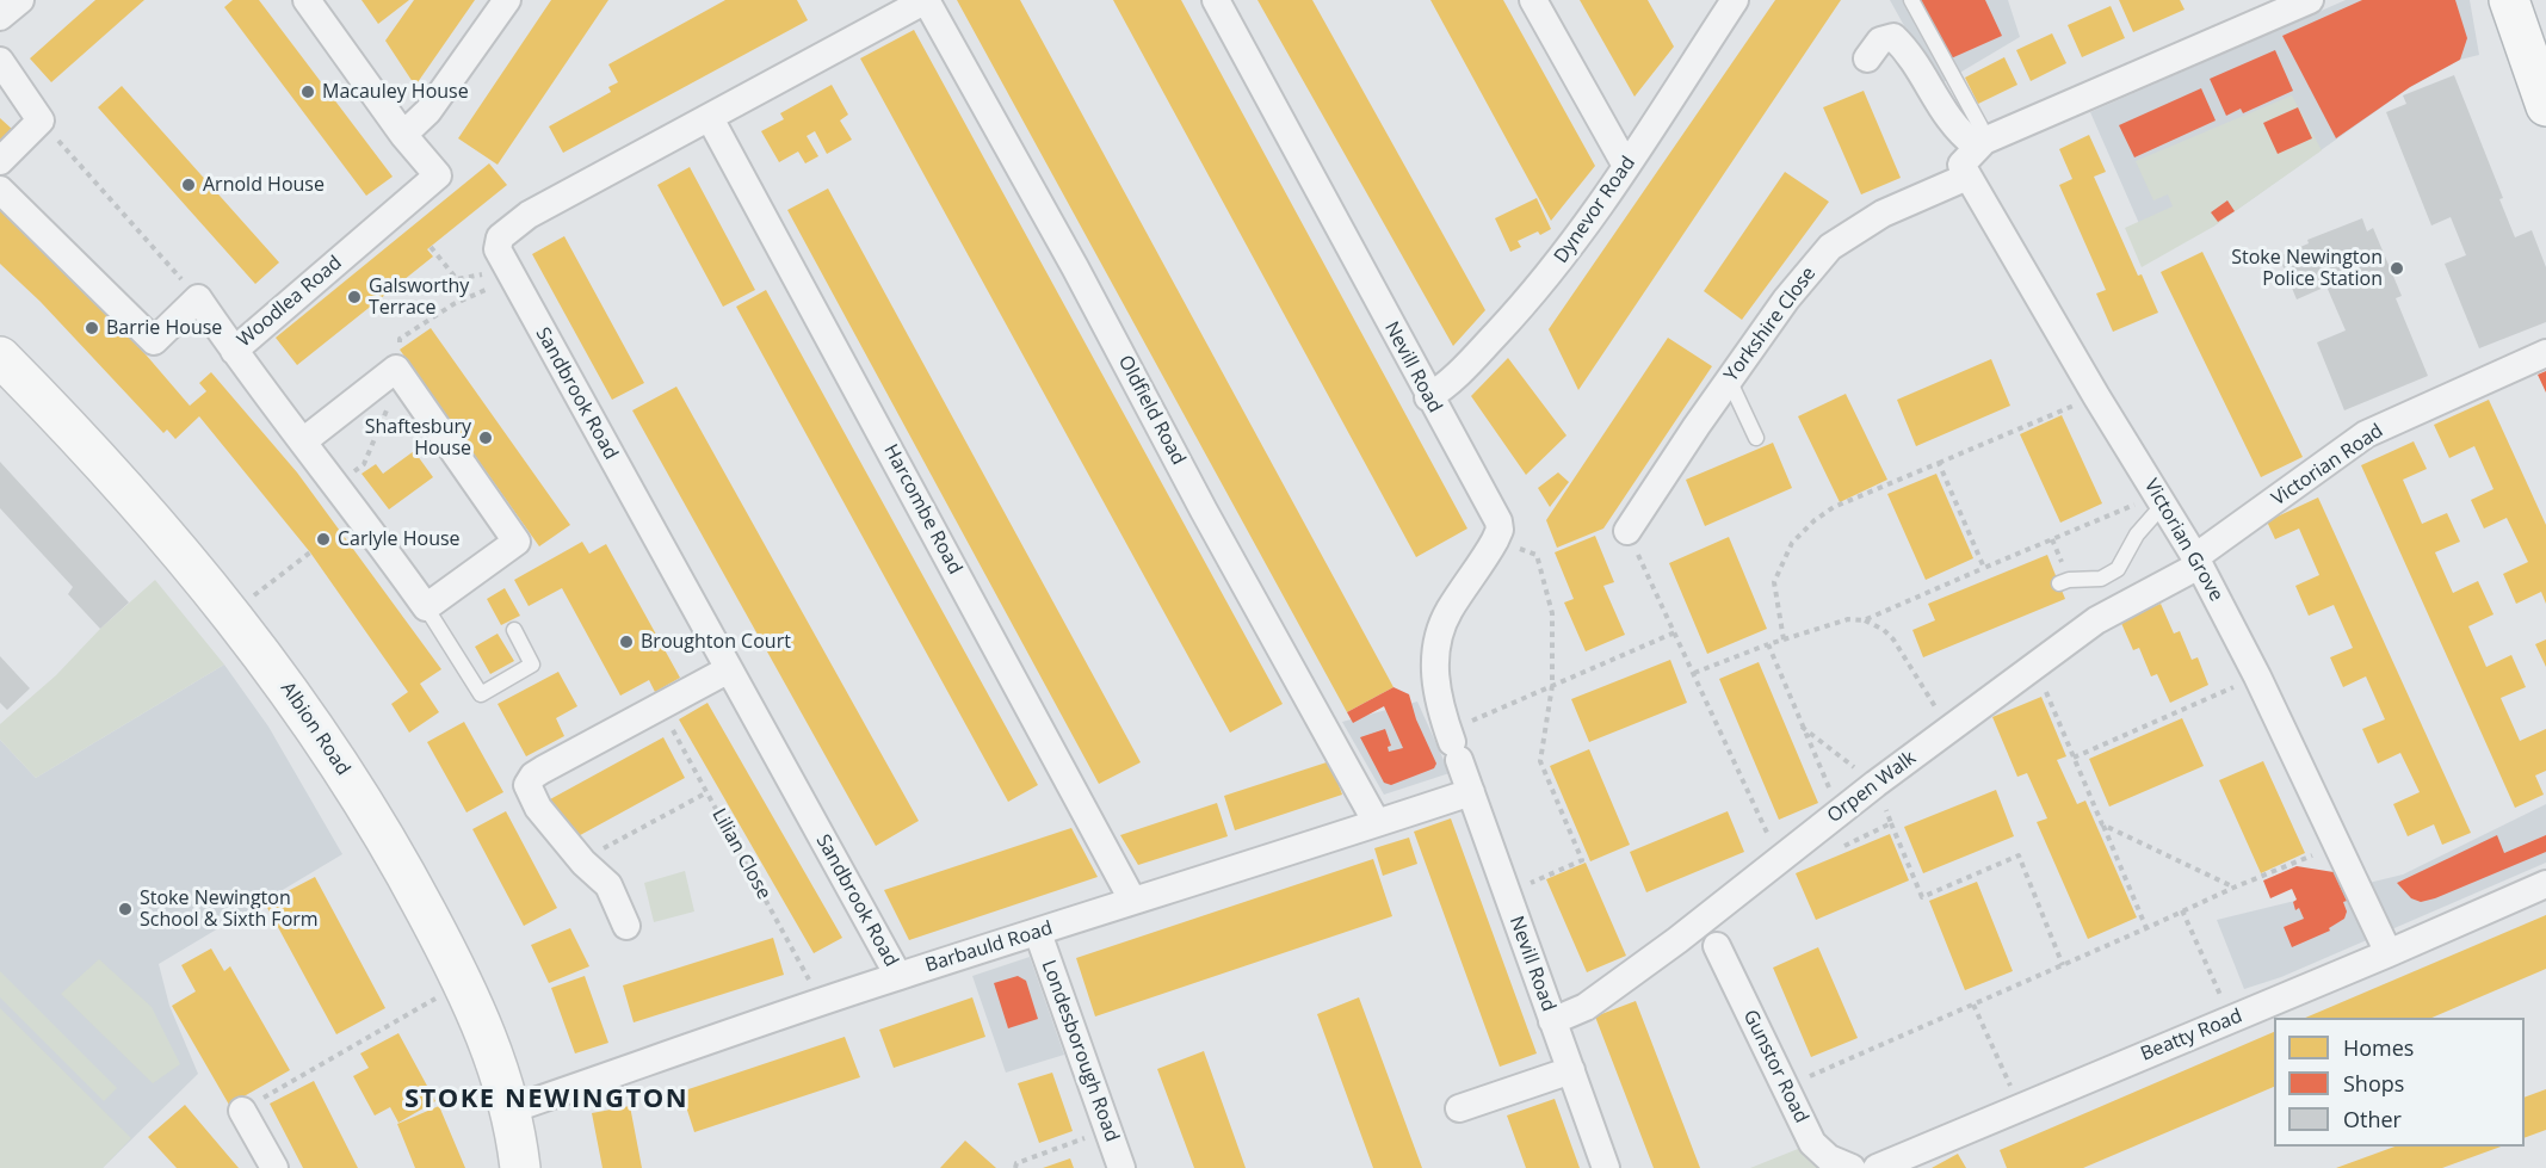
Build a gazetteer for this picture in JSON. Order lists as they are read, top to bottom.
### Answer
{
  "streets": {
    "main road": ["Albion Road"],
    "street": [
      "Dynevor Road",
      "Woodlea Road",
      "Yorkshire Close",
      "Nevill Road",
      "Sandbrook Road",
      "Oldfield Road",
      "Victorian Road",
      "Harcombe Road",
      "Victorian Grove",
      "Orpen Walk",
      "Barbauld Road",
      "Beatty Road",
      "Londesborough Road",
      "Gunstor Road"
    ],
    "path": ["Lilian Close"]
  },
  "crossings": [
    ["Dynevor Road", "Nevill Road"],
    ["Yorkshire Close", "Victorian Grove"],
    ["Nevill Road", "Orpen Walk"],
    ["Nevill Road", "Barbauld Road"],
    ["Sandbrook Road", "Oldfield Road"],
    ["Sandbrook Road", "Harcombe Road"],
    ["Sandbrook Road", "Barbauld Road"],
    ["Oldfield Road", "Barbauld Road"],
    ["Victorian Road", "Victorian Grove"],
    ["Victorian Road", "Orpen Walk"],
    ["Harcombe Road", "Barbauld Road"],
    ["Victorian Grove", "Orpen Walk"],
    ["Victorian Grove", "Beatty Road"],
    ["Albion Road", "Barbauld Road"],
    ["Lilian Close", "Barbauld Road"],
    ["Barbauld Road", "Londesborough Road"]
  ],
  "districts": ["STOKE NEWINGTON"],
  "places": [
    "Macauley House",
    "Arnold House",
    "Stoke Newington Police Station",
    "Galsworthy Terrace",
    "Barrie House",
    "Shaftesbury House",
    "Carlyle House",
    "Broughton Court",
    "Stoke Newington School & Sixth Form"
  ],
  "legend": ["Homes", "Shops", "Other"]
}
